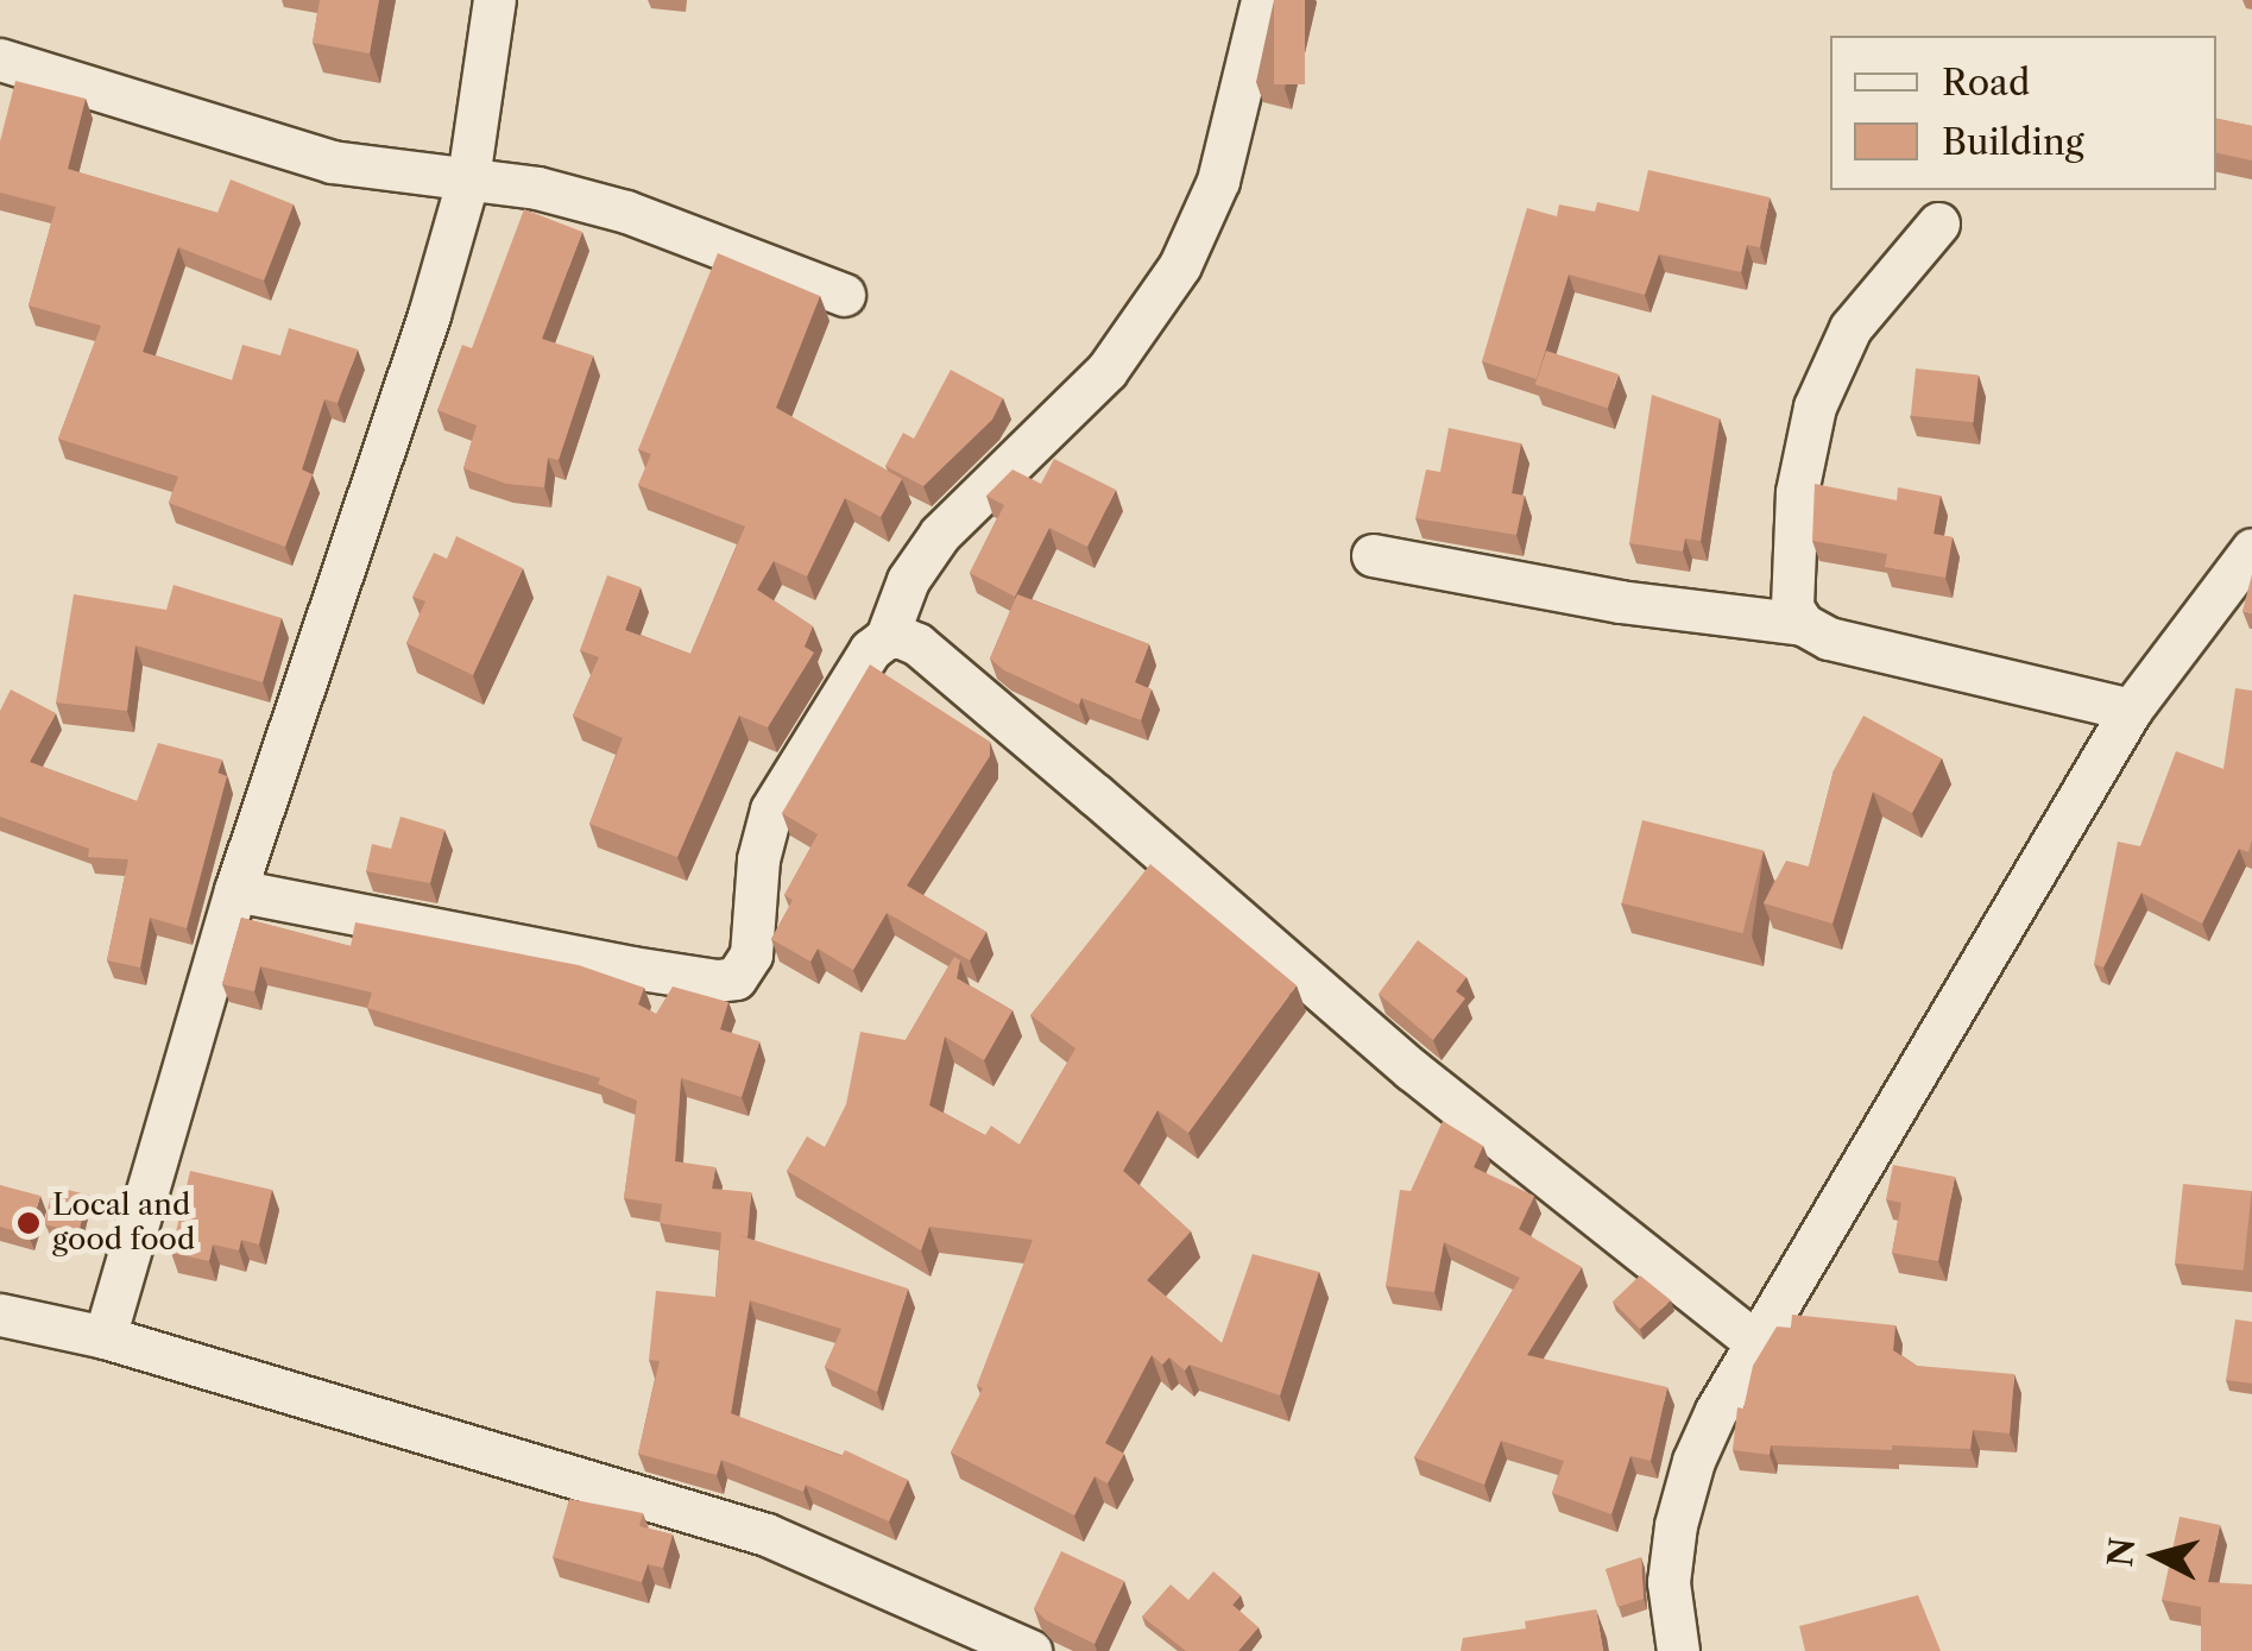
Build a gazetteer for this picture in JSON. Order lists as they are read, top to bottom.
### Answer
{
  "places": ["Local and good food"],
  "legend": ["Road", "Building"],
  "north": "left"
}
